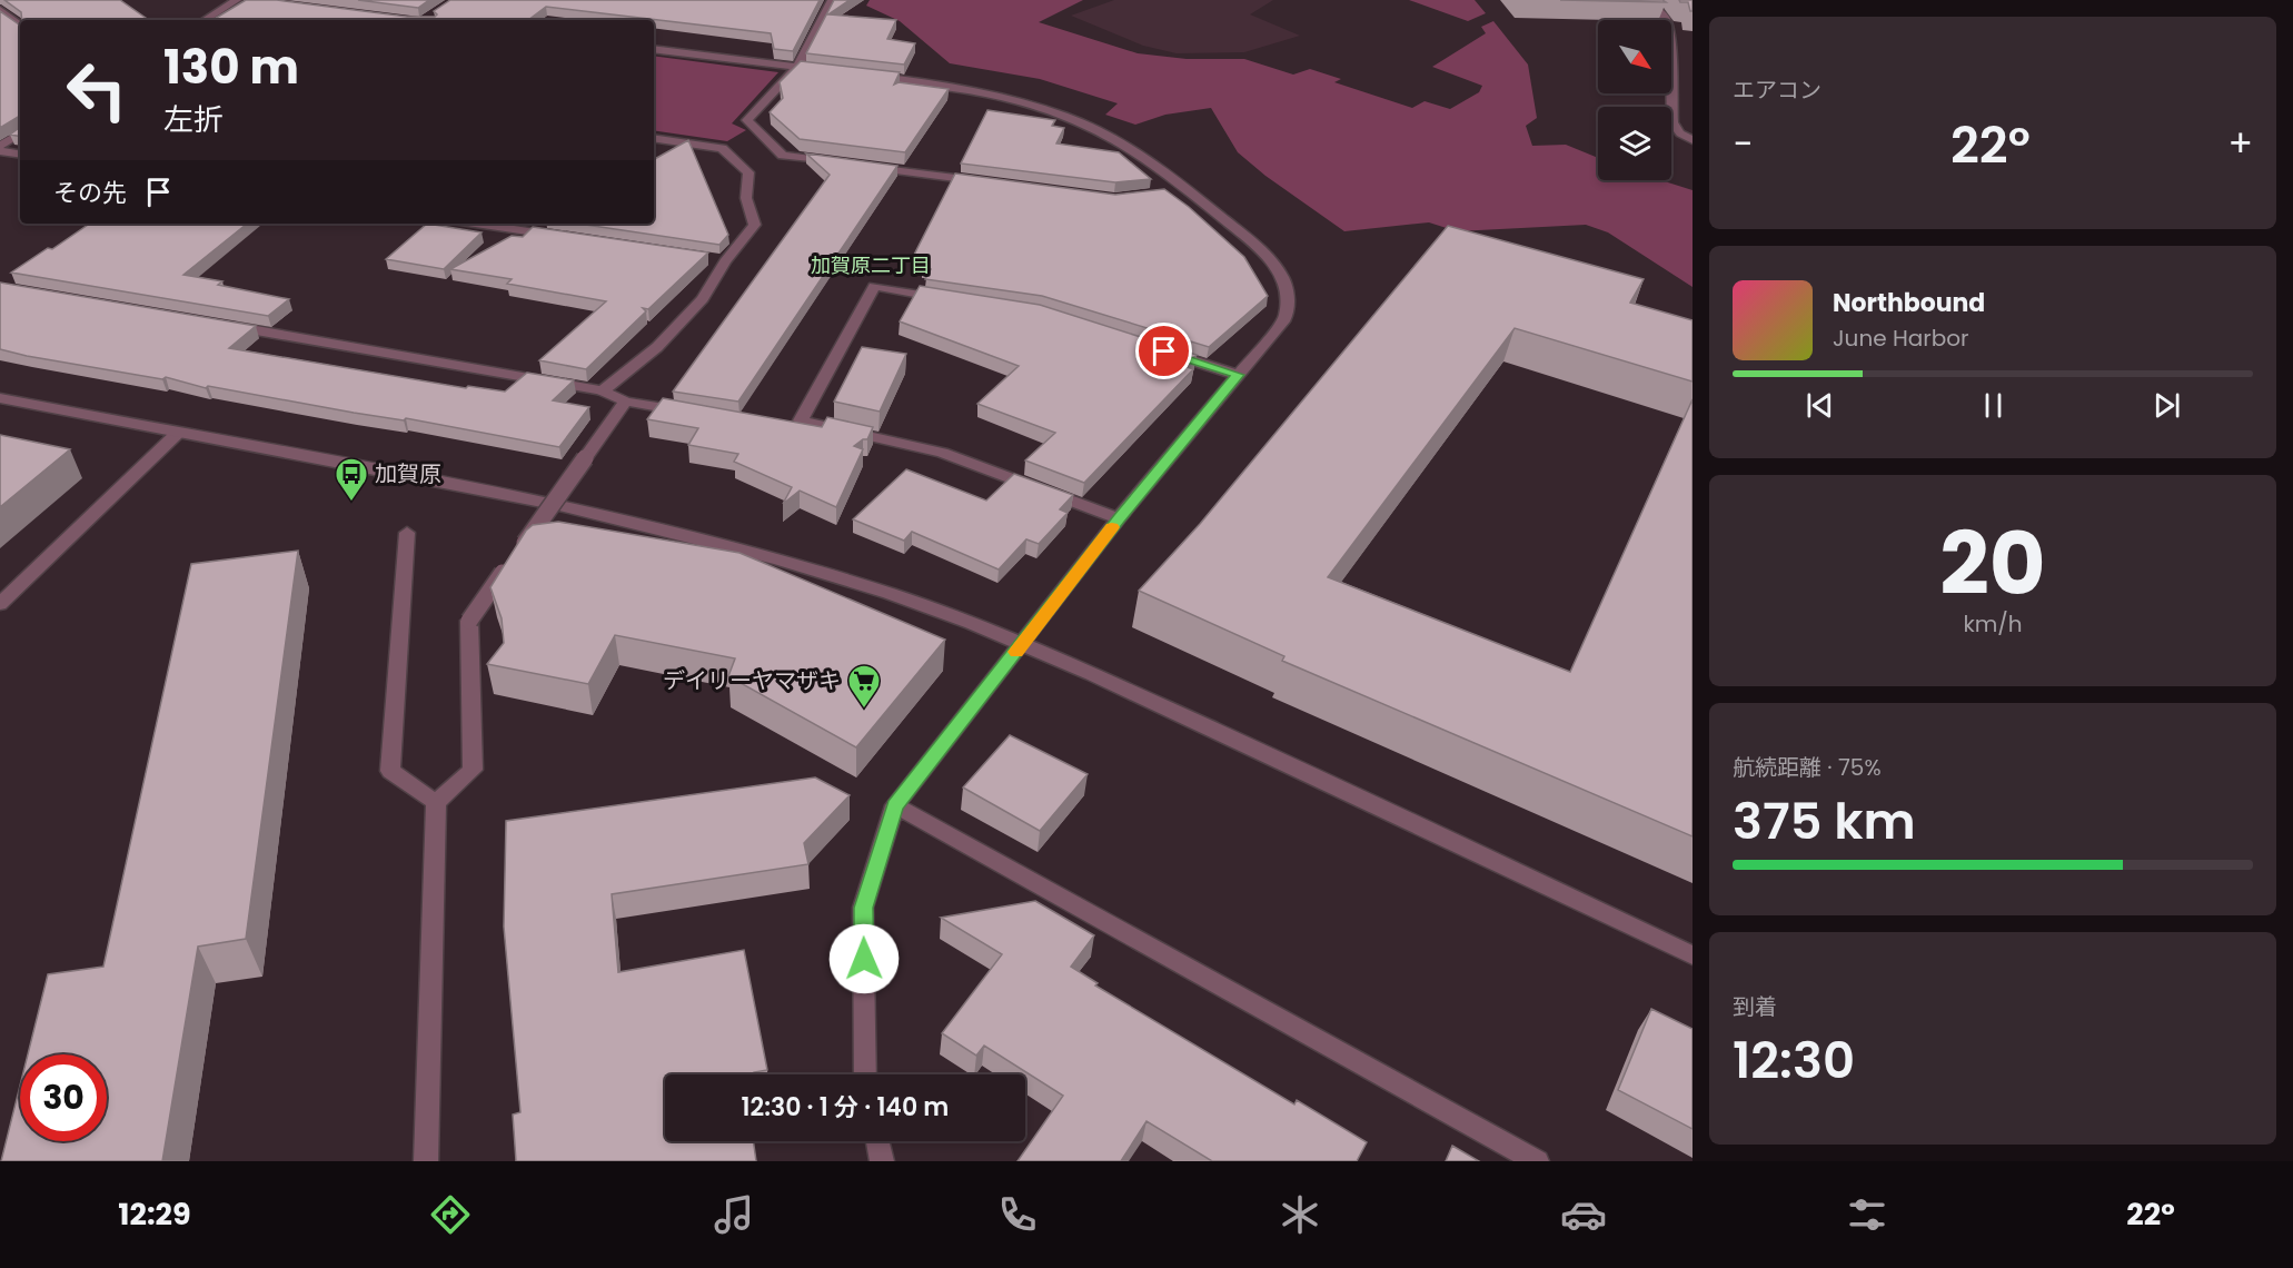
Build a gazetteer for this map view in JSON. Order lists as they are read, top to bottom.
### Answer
{
  "districts": ["加賀原二丁目"],
  "places": {
    "bus stop": ["加賀原"],
    "supermarket": ["デイリーヤマザキ"]
  },
  "north": "bottom right",
  "page": {
    "tile": [
      "エアコン",
      ["20", "km/h"],
      ["航続距離 · 75%", "375 km"],
      ["到着", "12:30"]
    ],
    "turn": ["130 m", "左折"],
    "heat": ["−", "22°", "+"],
    "then": "その先",
    "song": ["Northbound", "June Harbor"],
    "limit": "30",
    "trip": "12:30 · 1 分 · 140 m",
    "tabs": ["12:29", "22°"]
  }
}
